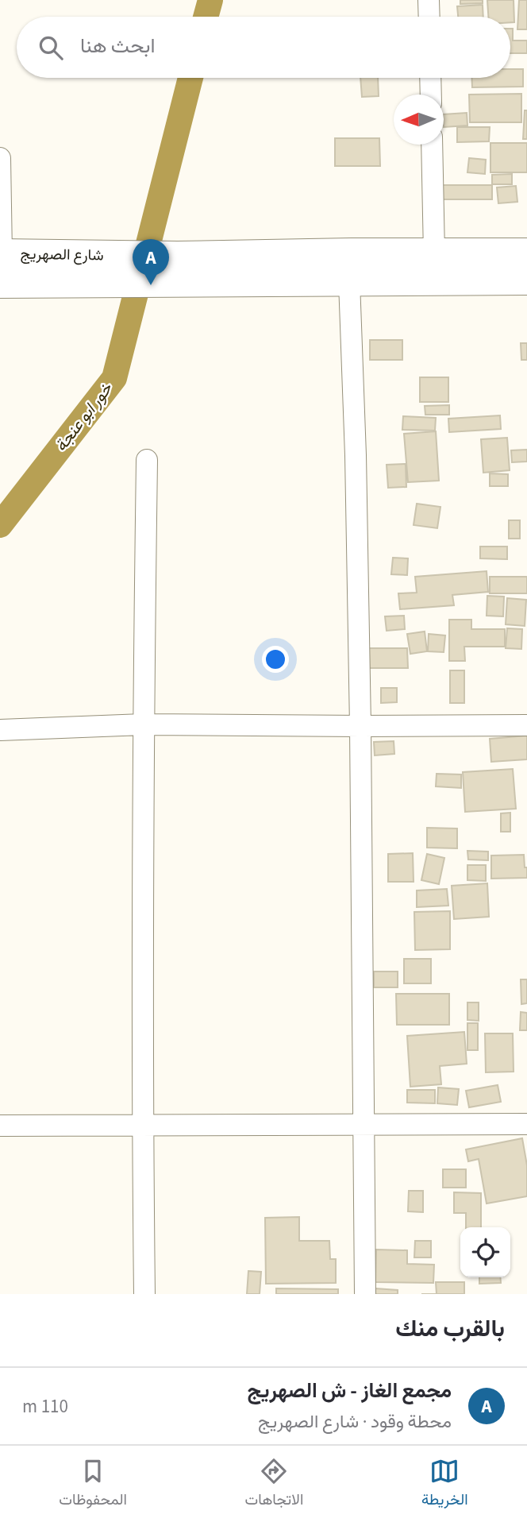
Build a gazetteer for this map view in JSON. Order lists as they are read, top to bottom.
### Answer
{
  "streets": {
    "main road": ["شارع الصهريج"]
  },
  "water": ["خور ابو عنجة"],
  "north": "left",
  "page": {
    "search": "ابحث هنا",
    "pins": "A",
    "heading": "بالقرب منك",
    "list": [
      {
        "mark": "A",
        "name": "مجمع الغاز - ش الصهريج",
        "note": "محطة وقود · شارع الصهريج",
        "value": "110 m"
      }
    ],
    "nav": ["الخريطة", "الاتجاهات", "المحفوظات"]
  }
}
